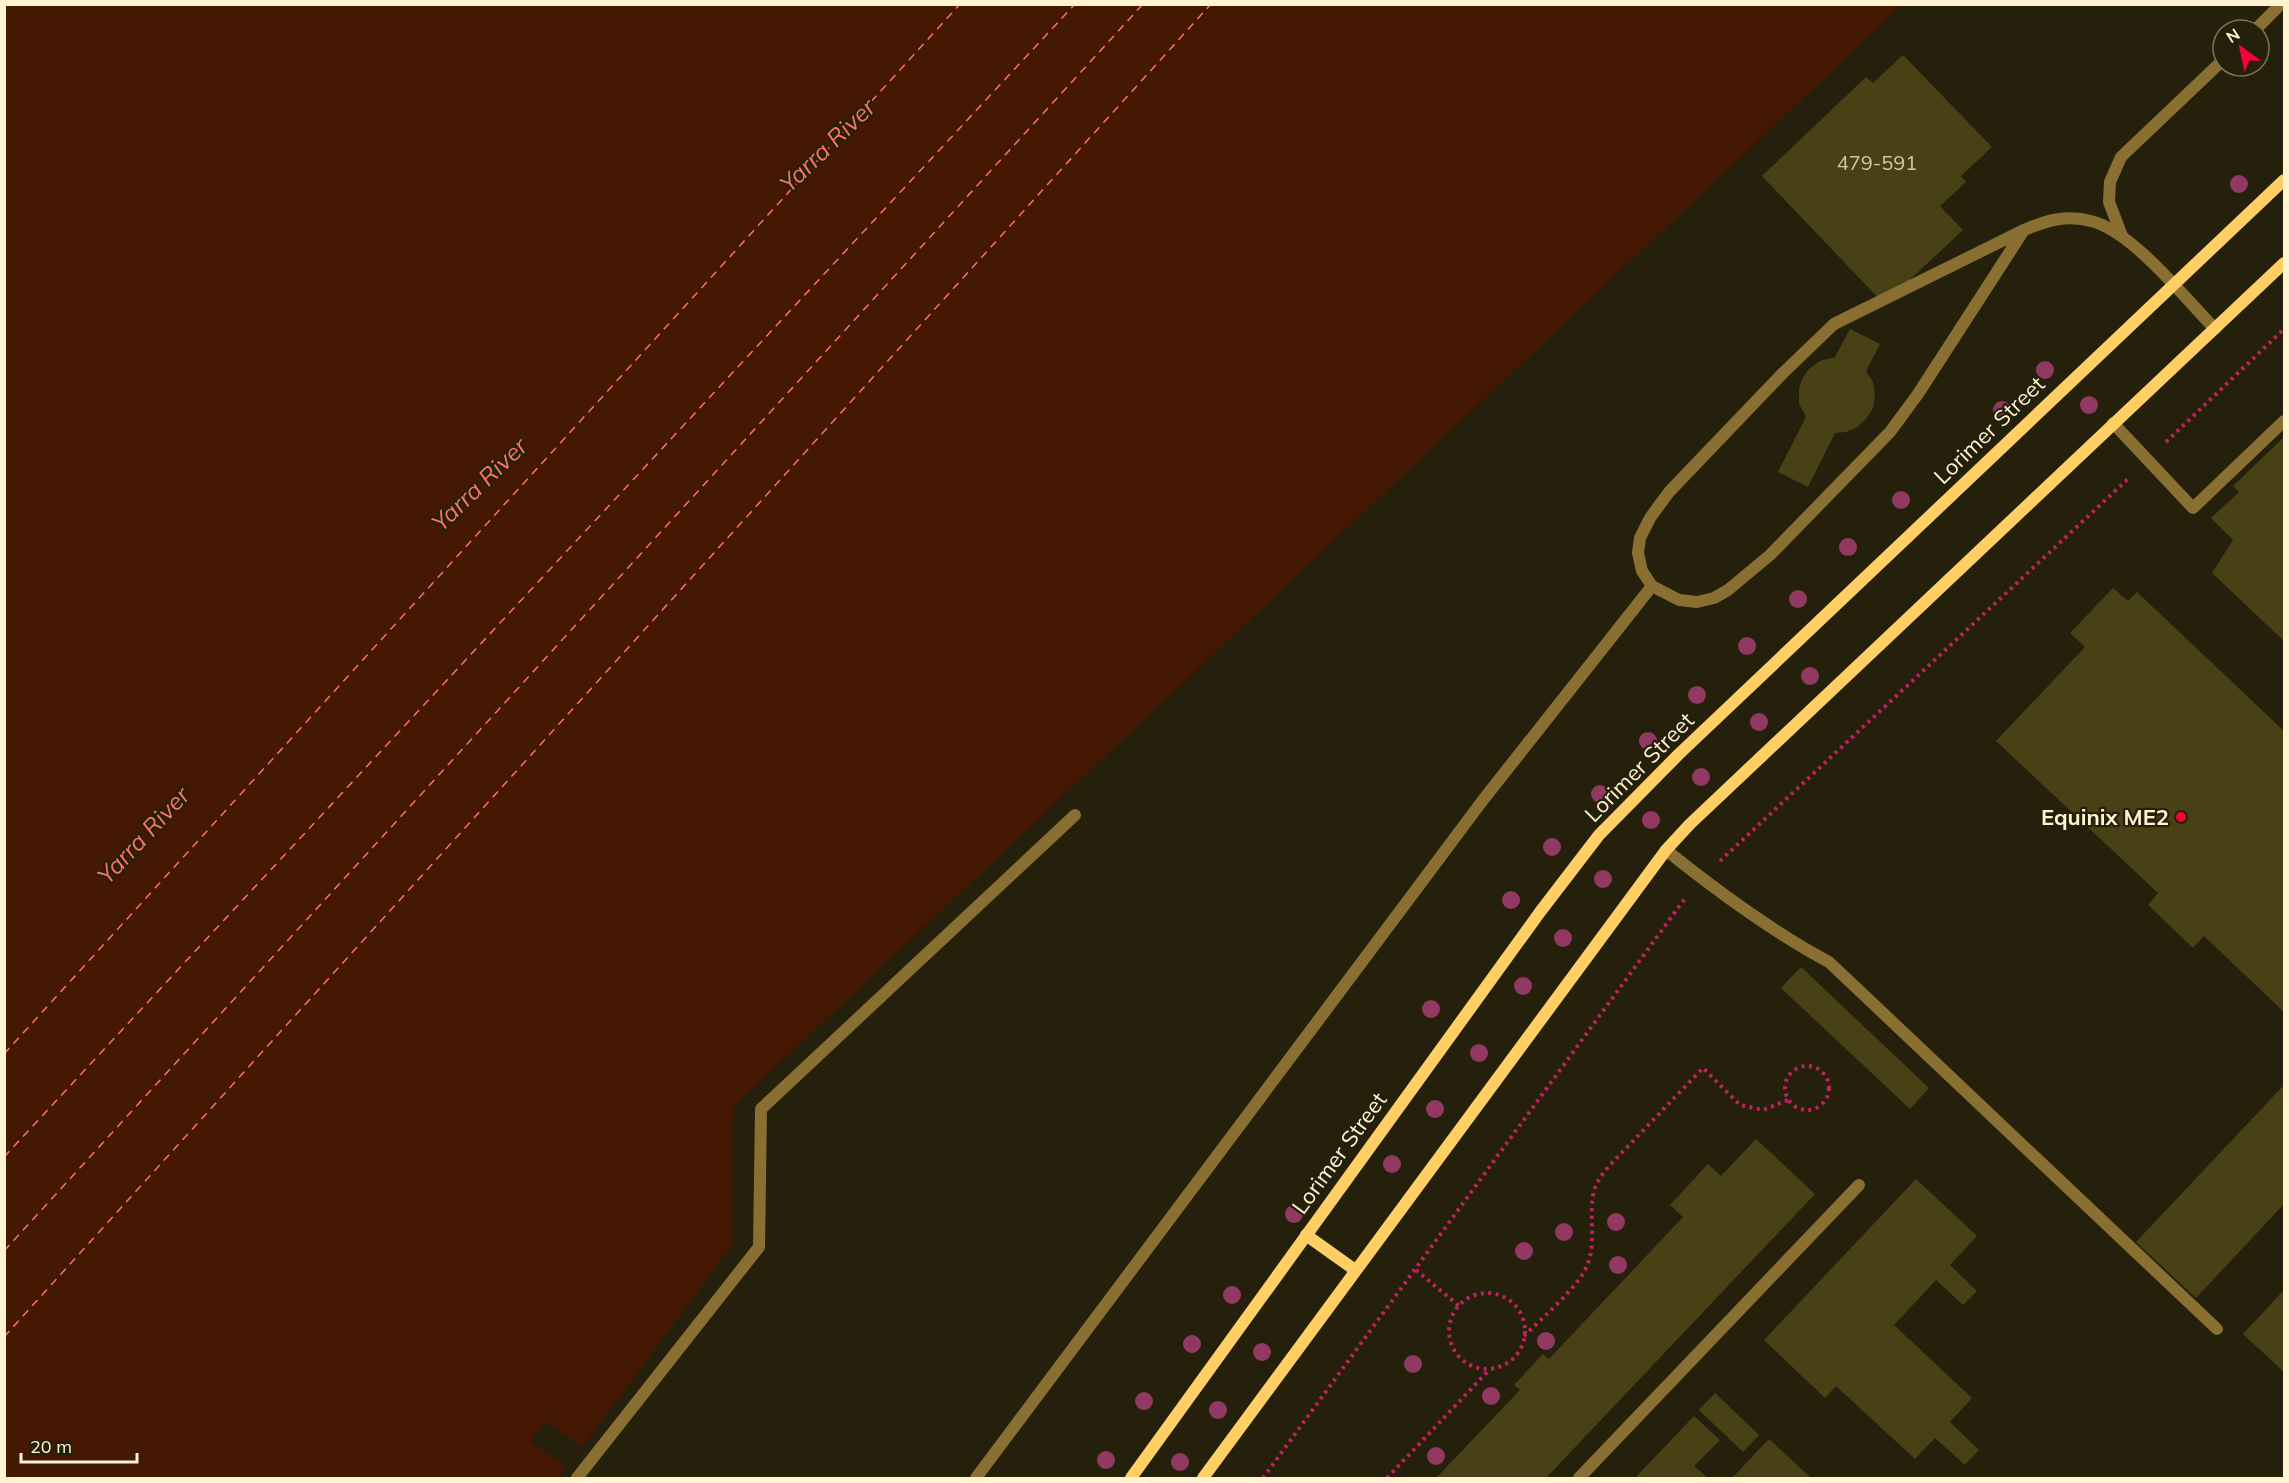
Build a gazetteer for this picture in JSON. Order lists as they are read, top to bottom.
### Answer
{
  "streets": {
    "main road": ["Lorimer Street"]
  },
  "water": ["Yarra River"],
  "places": ["Equinix ME2"],
  "house_numbers": ["479-591"],
  "scale_bar": "20 m",
  "north": "top left"
}
